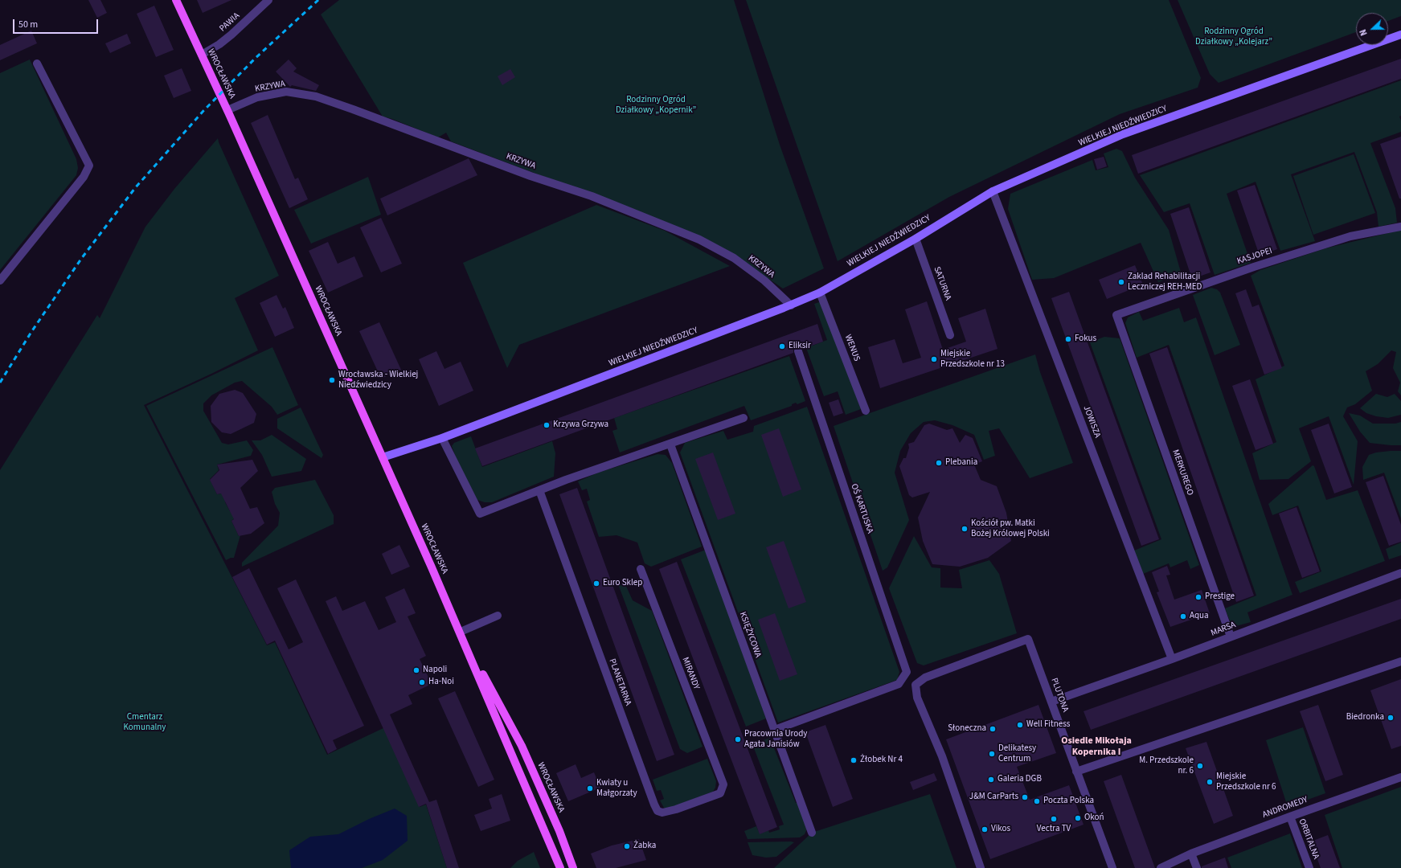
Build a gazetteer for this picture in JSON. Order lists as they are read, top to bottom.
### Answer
{
  "streets": {
    "main road": ["WROCŁAWSKA"],
    "street": [
      "PAWIA",
      "KRZYWA",
      "WIELKIEJ NIEDŹWIEDZICY",
      "KASJOPEI",
      "SATURNA",
      "WENUS",
      "JOWISZA",
      "MERKUREGO",
      "OŚ KARTUSKA",
      "MARSA",
      "KSIĘŻYCOWA",
      "MIRANDY",
      "PLANETARNA",
      "PLUTONA",
      "ANDROMEDY",
      "ORBITALNA"
    ]
  },
  "crossings": [
    ["PAWIA", "WROCŁAWSKA"],
    ["WROCŁAWSKA", "KRZYWA"],
    ["WROCŁAWSKA", "WIELKIEJ NIEDŹWIEDZICY"],
    ["KRZYWA", "WIELKIEJ NIEDŹWIEDZICY"],
    ["WIELKIEJ NIEDŹWIEDZICY", "SATURNA"],
    ["WIELKIEJ NIEDŹWIEDZICY", "WENUS"],
    ["WIELKIEJ NIEDŹWIEDZICY", "JOWISZA"],
    ["KASJOPEI", "MERKUREGO"],
    ["JOWISZA", "MARSA"],
    ["MERKUREGO", "MARSA"],
    ["OŚ KARTUSKA", "KSIĘŻYCOWA"],
    ["MARSA", "PLUTONA"],
    ["MIRANDY", "PLANETARNA"],
    ["ANDROMEDY", "ORBITALNA"]
  ],
  "districts": ["Osiedle Mikołaja Kopernika I"],
  "parks": ["Rodzinny Ogród Działkowy „Kolejarz”", "Rodzinny Ogród Działkowy „Kopernik”", "Cmentarz Komunalny"],
  "places": [
    "Zaklad Rehabilitacji Leczniczej REH-MED",
    "Fokus",
    "Eliksir",
    "Miejskie Przedszkole nr 13",
    "Wrocławska - Wielkiej Niedźwiedzicy",
    "Krzywa Grzywa",
    "Plebania",
    "Kościół pw. Matki Bożej Królowej Polski",
    "Euro Sklep",
    "Prestige",
    "Aqua",
    "Napoli",
    "Ha-Noi",
    "Biedronka",
    "Well Fitness",
    "Słoneczna",
    "Pracownia Urody Agata Janisiów",
    "Delikatesy Centrum",
    "Żłobek Nr 4",
    "M. Przedszkole nr. 6",
    "Galeria DGB",
    "Miejskie Przedszkole nr 6",
    "Kwiaty u Małgorzaty",
    "J&M CarParts",
    "Poczta Polska",
    "Okoń",
    "Vectra TV",
    "Vikos",
    "Żabka"
  ],
  "scale_bar": "50 m",
  "north": "left"
}
